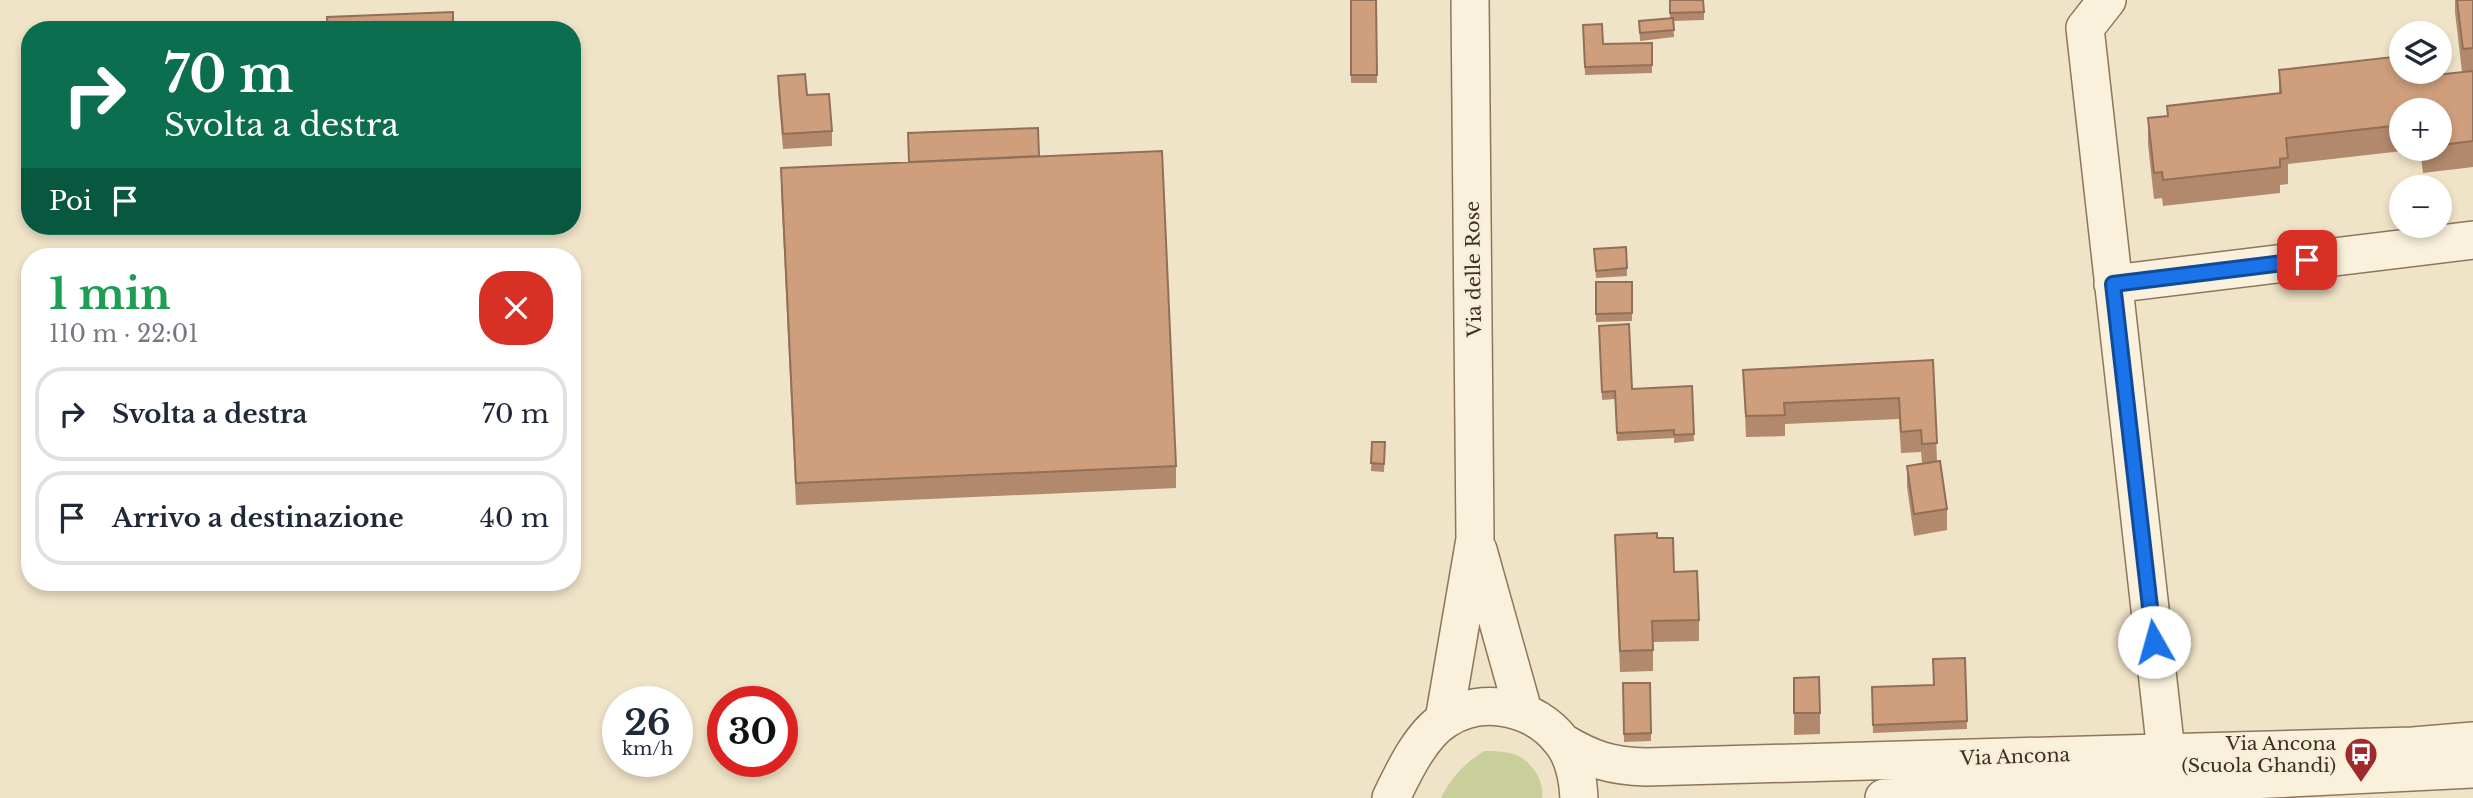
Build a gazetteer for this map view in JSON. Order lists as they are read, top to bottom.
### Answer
{
  "streets": {
    "street": ["Via delle Rose", "Via Ancona"]
  },
  "places": {
    "bus stop": ["Via Ancona (Scuola Ghandi)"]
  },
  "page": {
    "map_buttons": ["+", "−"],
    "turn": ["70 m", "Svolta a destra"],
    "then": "Poi",
    "heading": ["1 min", "110 m · 22:01"],
    "list": [
      {
        "name": "Svolta a destra",
        "value": "70 m"
      },
      {
        "name": "Arrivo a destinazione",
        "value": "40 m"
      }
    ],
    "speed": "26 km/h",
    "limit": "30"
  }
}
